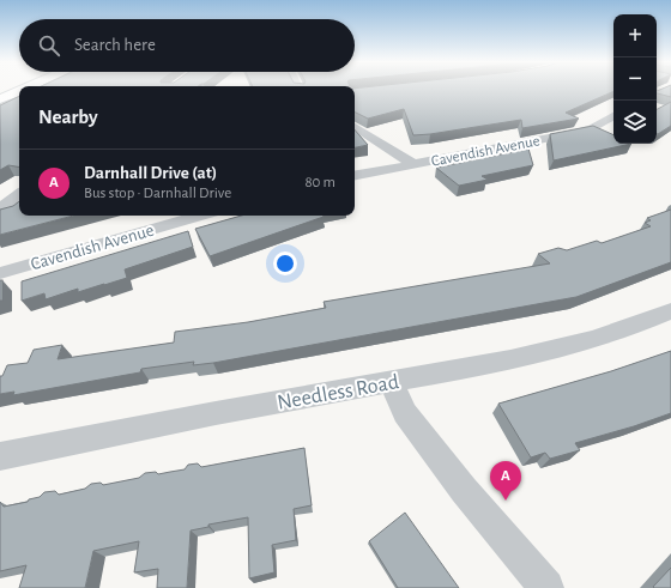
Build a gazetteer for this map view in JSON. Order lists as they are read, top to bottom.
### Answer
{
  "streets": {
    "street": ["Cavendish Avenue", "Needless Road"]
  },
  "page": {
    "map_buttons": ["+", "−"],
    "search": "Search here",
    "heading": "Nearby",
    "list": [
      {
        "mark": "A",
        "name": "Darnhall Drive (at)",
        "note": "Bus stop · Darnhall Drive",
        "value": "80 m"
      }
    ],
    "pins": "A"
  }
}
